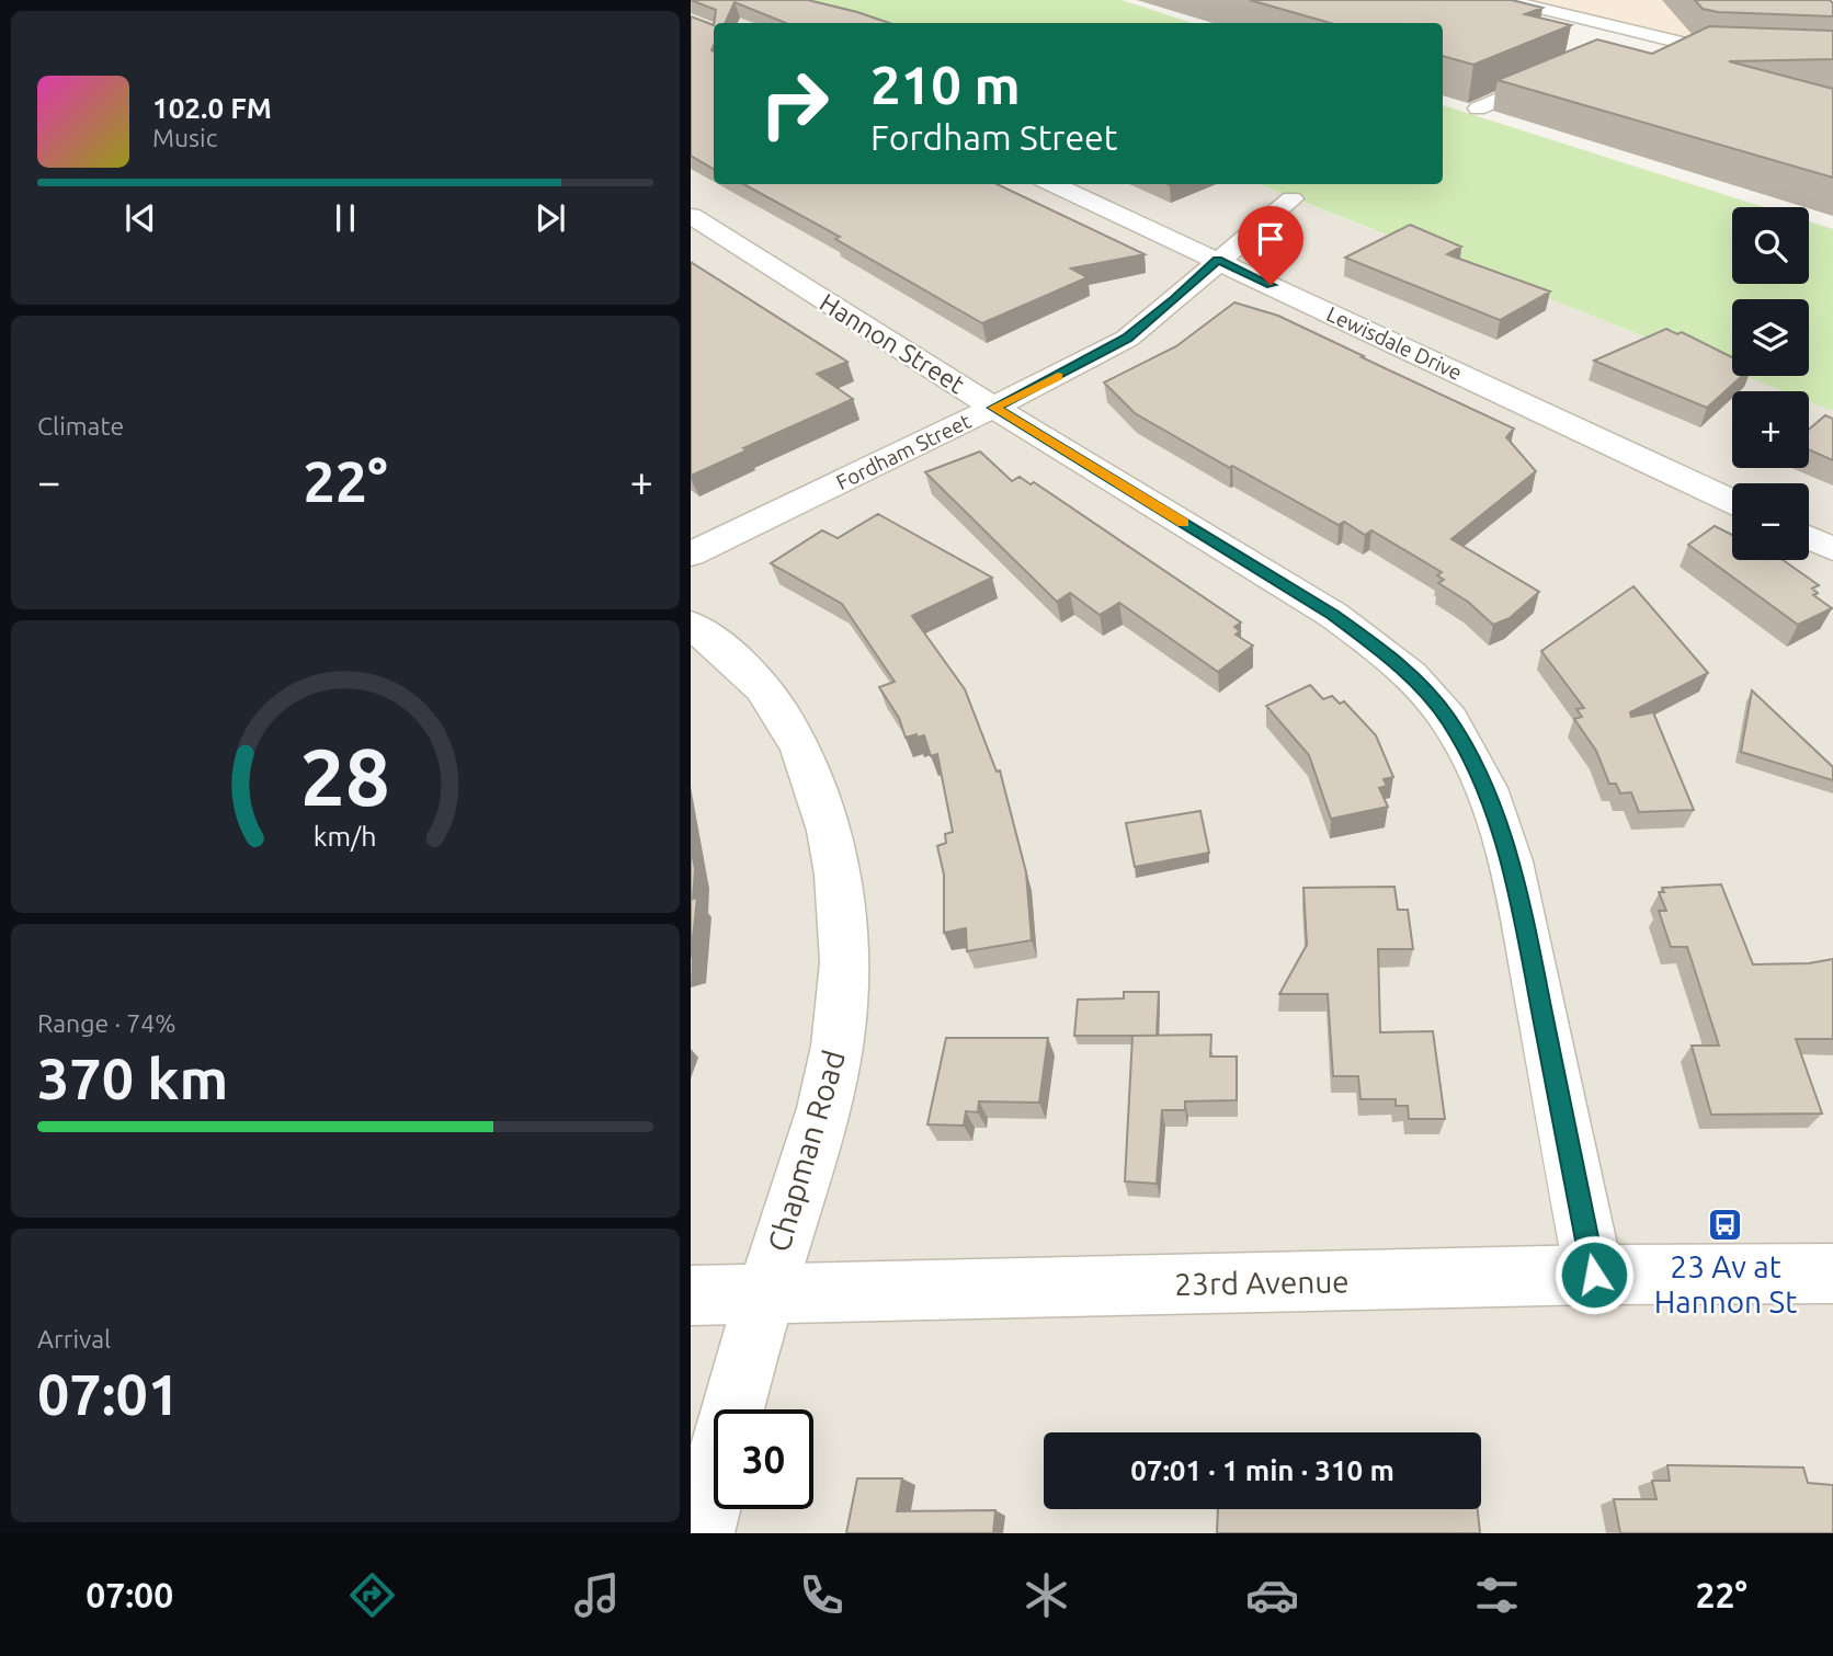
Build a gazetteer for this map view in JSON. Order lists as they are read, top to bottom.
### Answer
{
  "streets": {
    "street": [
      "Hannon Street",
      "Lewisdale Drive",
      "Fordham Street",
      "Chapman Road",
      "23rd Avenue"
    ]
  },
  "crossings": [
    ["Hannon Street", "Fordham Street"],
    ["Hannon Street", "23rd Avenue"],
    ["Lewisdale Drive", "Fordham Street"],
    ["Chapman Road", "23rd Avenue"]
  ],
  "places": {
    "bus stop": ["23 Av at Hannon St"]
  },
  "page": {
    "turn": ["210 m", "Fordham Street"],
    "song": ["102.0 FM", "Music"],
    "map_buttons": ["+", "−"],
    "tile": [
      "Climate",
      ["Range · 74%", "370 km"],
      ["Arrival", "07:01"]
    ],
    "heat": ["−", "22°", "+"],
    "limit": "30",
    "trip": "07:01 · 1 min · 310 m",
    "tabs": ["07:00", "22°"],
    "gauge": ["28", "km/h"]
  }
}
